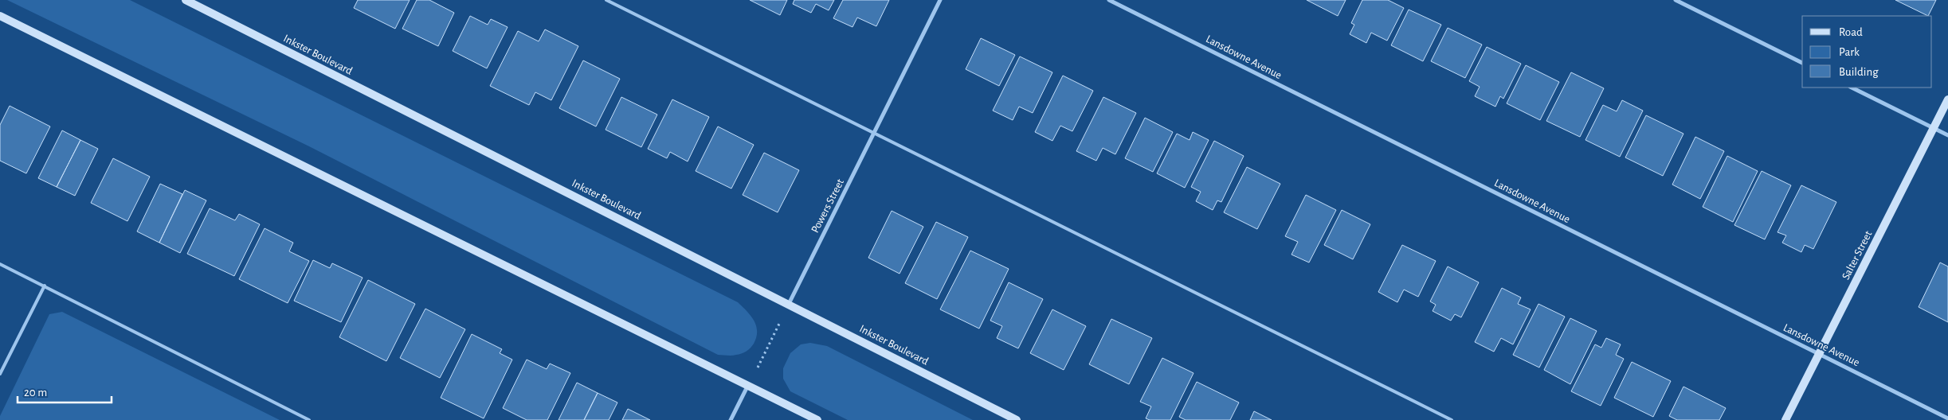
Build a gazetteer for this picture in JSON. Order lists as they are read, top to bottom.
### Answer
{
  "streets": {
    "main road": ["Inkster Boulevard", "Salter Street"],
    "street": ["Lansdowne Avenue", "Powers Street"]
  },
  "crossings": [
    ["Inkster Boulevard", "Powers Street"],
    ["Lansdowne Avenue", "Salter Street"]
  ],
  "legend": ["Road", "Park", "Building"],
  "scale_bar": "20 m"
}
